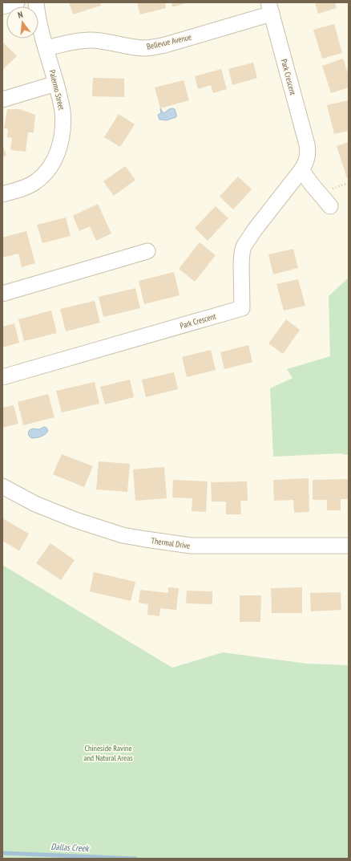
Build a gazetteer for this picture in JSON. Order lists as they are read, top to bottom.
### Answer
{
  "streets": {
    "street": [
      "Bellevue Avenue",
      "Park Crescent",
      "Palermo Street",
      "Thermal Drive"
    ]
  },
  "crossings": [
    ["Bellevue Avenue", "Park Crescent"],
    ["Bellevue Avenue", "Palermo Street"]
  ],
  "water": ["Dallas Creek"],
  "parks": ["Chineside Ravine and Natural Areas"],
  "north": "top"
}
